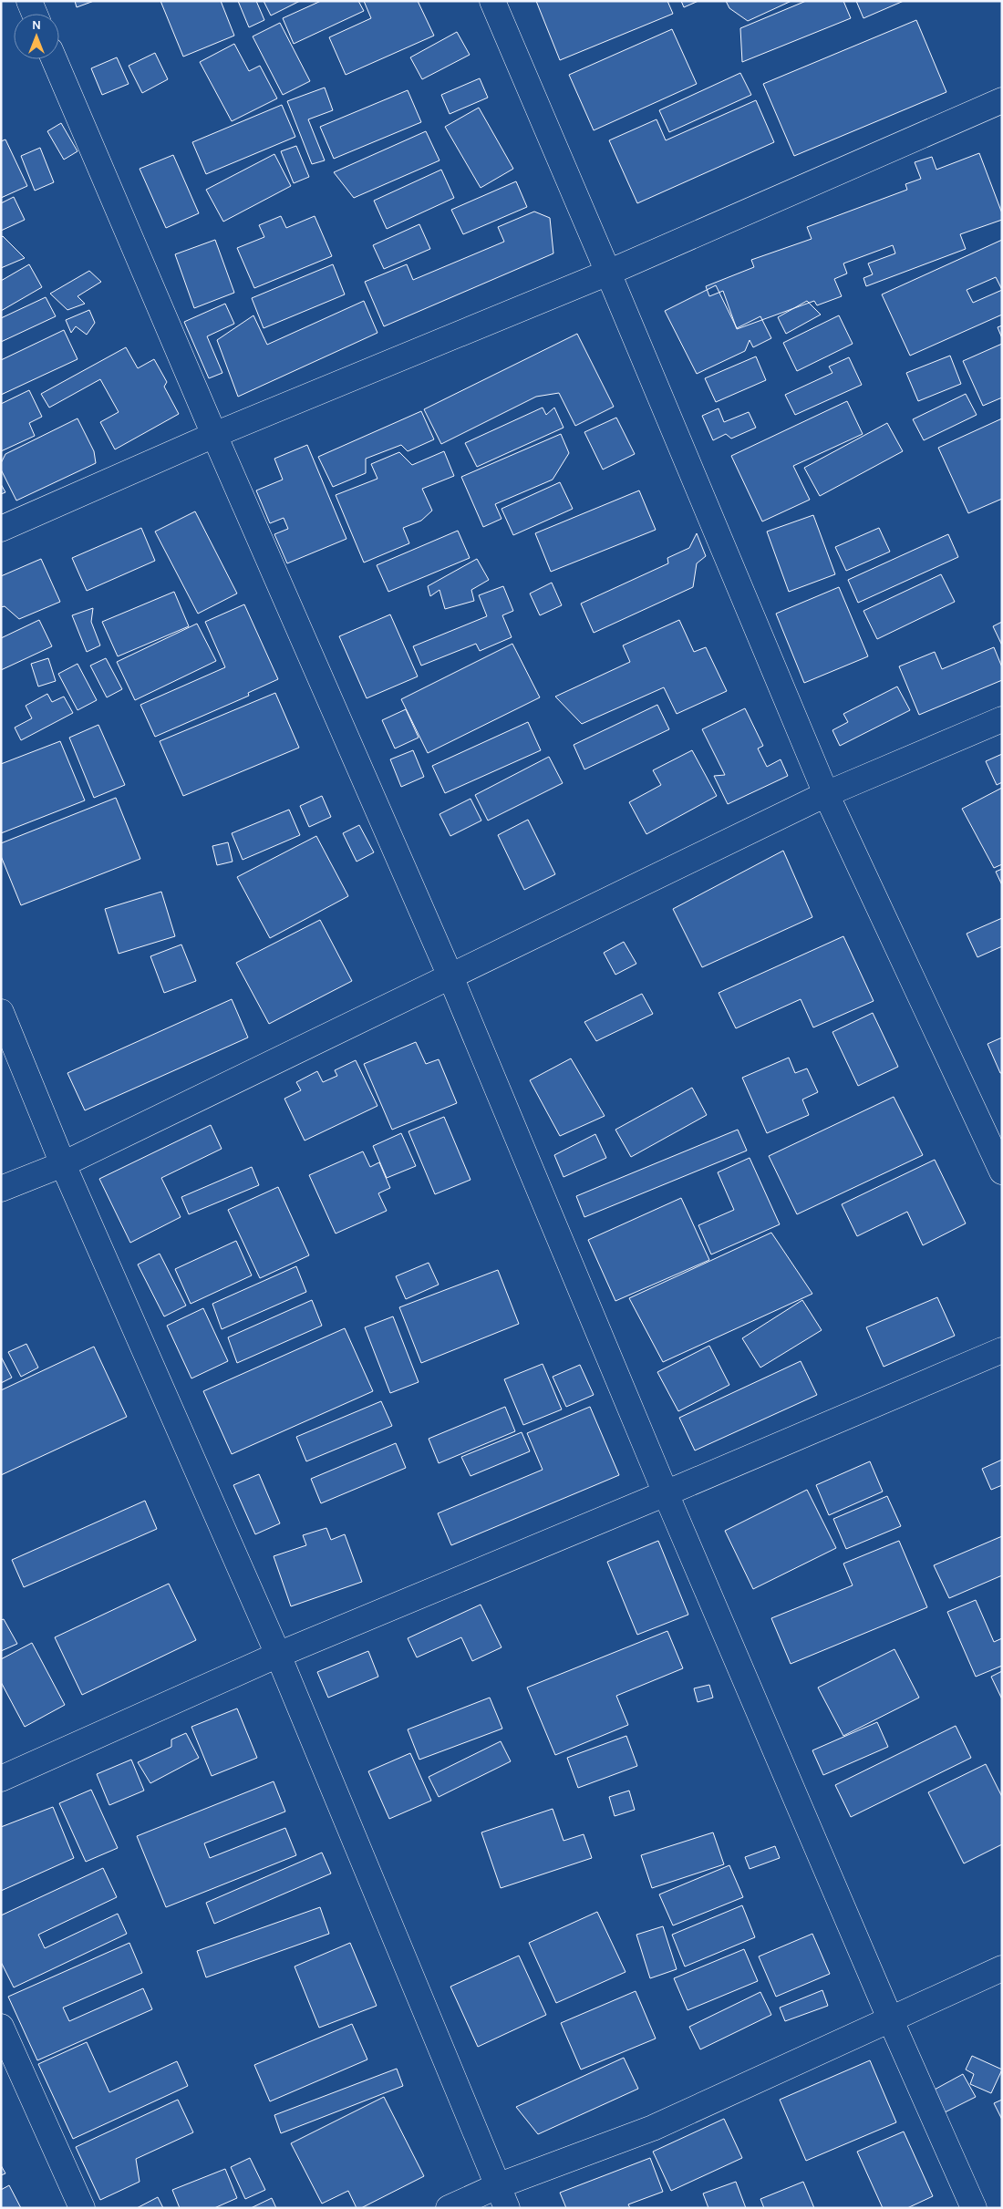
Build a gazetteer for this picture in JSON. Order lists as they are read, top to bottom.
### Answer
{
  "north": "top"
}
